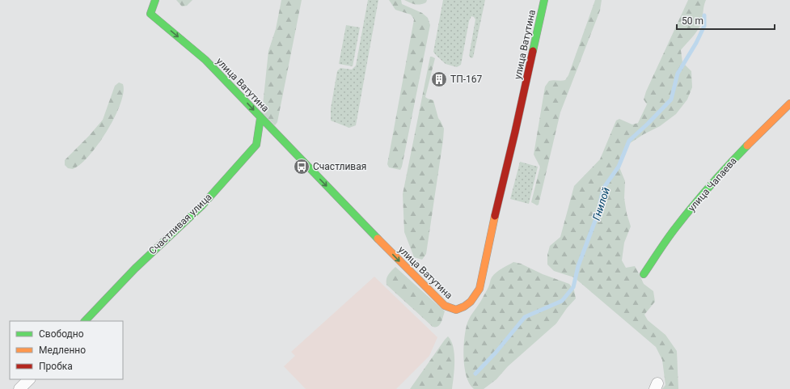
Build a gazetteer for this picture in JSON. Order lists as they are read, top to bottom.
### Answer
{
  "streets": {
    "street": ["улица Ватутина", "улица Чапаева", "Счастливая улица"]
  },
  "crossings": [
    ["улица Ватутина", "Счастливая улица"]
  ],
  "water": ["Гнилой"],
  "places": {
    "building": ["ТП-167"],
    "bus stop": ["Счастливая"]
  },
  "legend": ["Свободно", "Медленно", "Пробка"],
  "scale_bar": "50 m"
}
